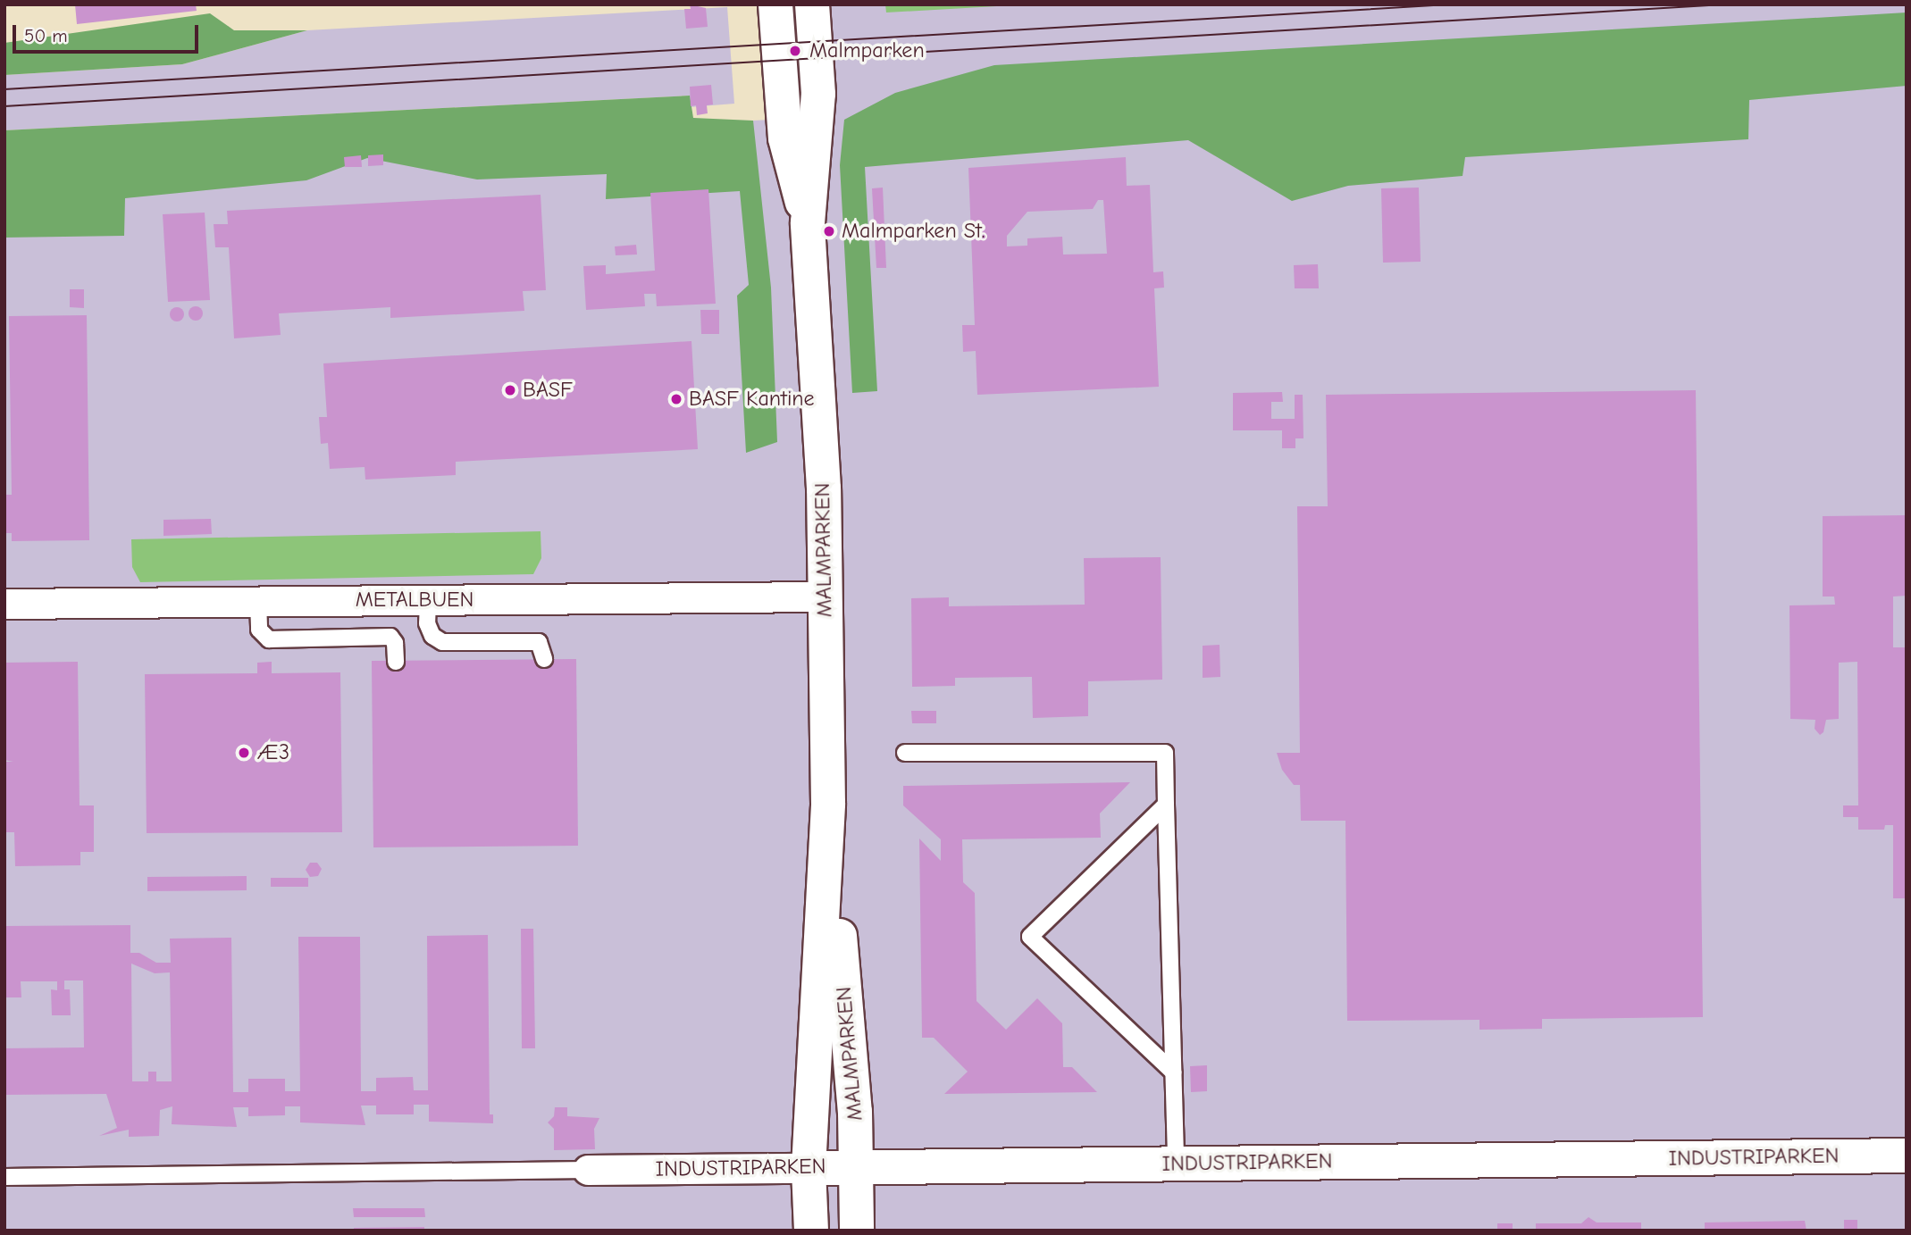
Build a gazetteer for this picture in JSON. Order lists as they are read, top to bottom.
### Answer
{
  "streets": {
    "street": ["MALMPARKEN", "METALBUEN", "INDUSTRIPARKEN"]
  },
  "crossings": [
    ["MALMPARKEN", "METALBUEN"],
    ["MALMPARKEN", "INDUSTRIPARKEN"]
  ],
  "places": [
    "Malmparken",
    "Malmparken St.",
    "BASF",
    "BASF Kantine",
    "Æ3"
  ],
  "scale_bar": "50 m"
}
